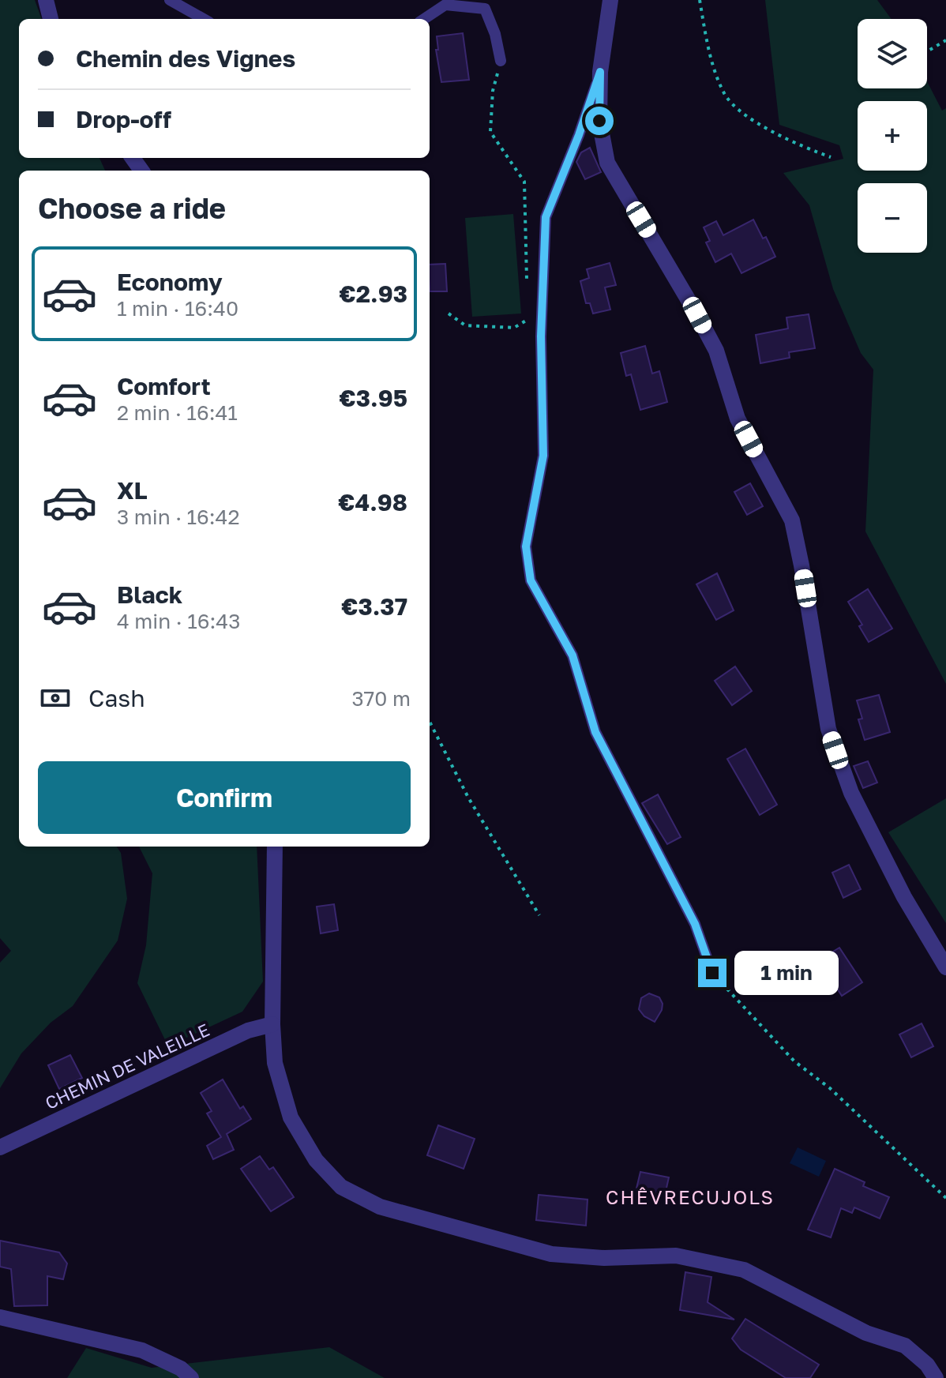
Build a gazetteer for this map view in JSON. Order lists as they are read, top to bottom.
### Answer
{
  "streets": {
    "street": ["CHEMIN DE VALEILLE"]
  },
  "districts": ["CHÊVRECUJOLS"],
  "page": {
    "map_buttons": ["+", "−"],
    "banner": ["Chemin des Vignes", "Drop-off"],
    "heading": "Choose a ride",
    "list": [
      {
        "name": "Economy",
        "note": "1 min · 16:40",
        "value": "€2.93"
      },
      {
        "name": "Comfort",
        "note": "2 min · 16:41",
        "value": "€3.95"
      },
      {
        "name": "XL",
        "note": "3 min · 16:42",
        "value": "€4.98"
      },
      {
        "name": "Black",
        "note": "4 min · 16:43",
        "value": "€3.37"
      }
    ],
    "pay": ["Cash", "370 m"],
    "buttons": "Confirm",
    "bubble": "1 min"
  }
}
